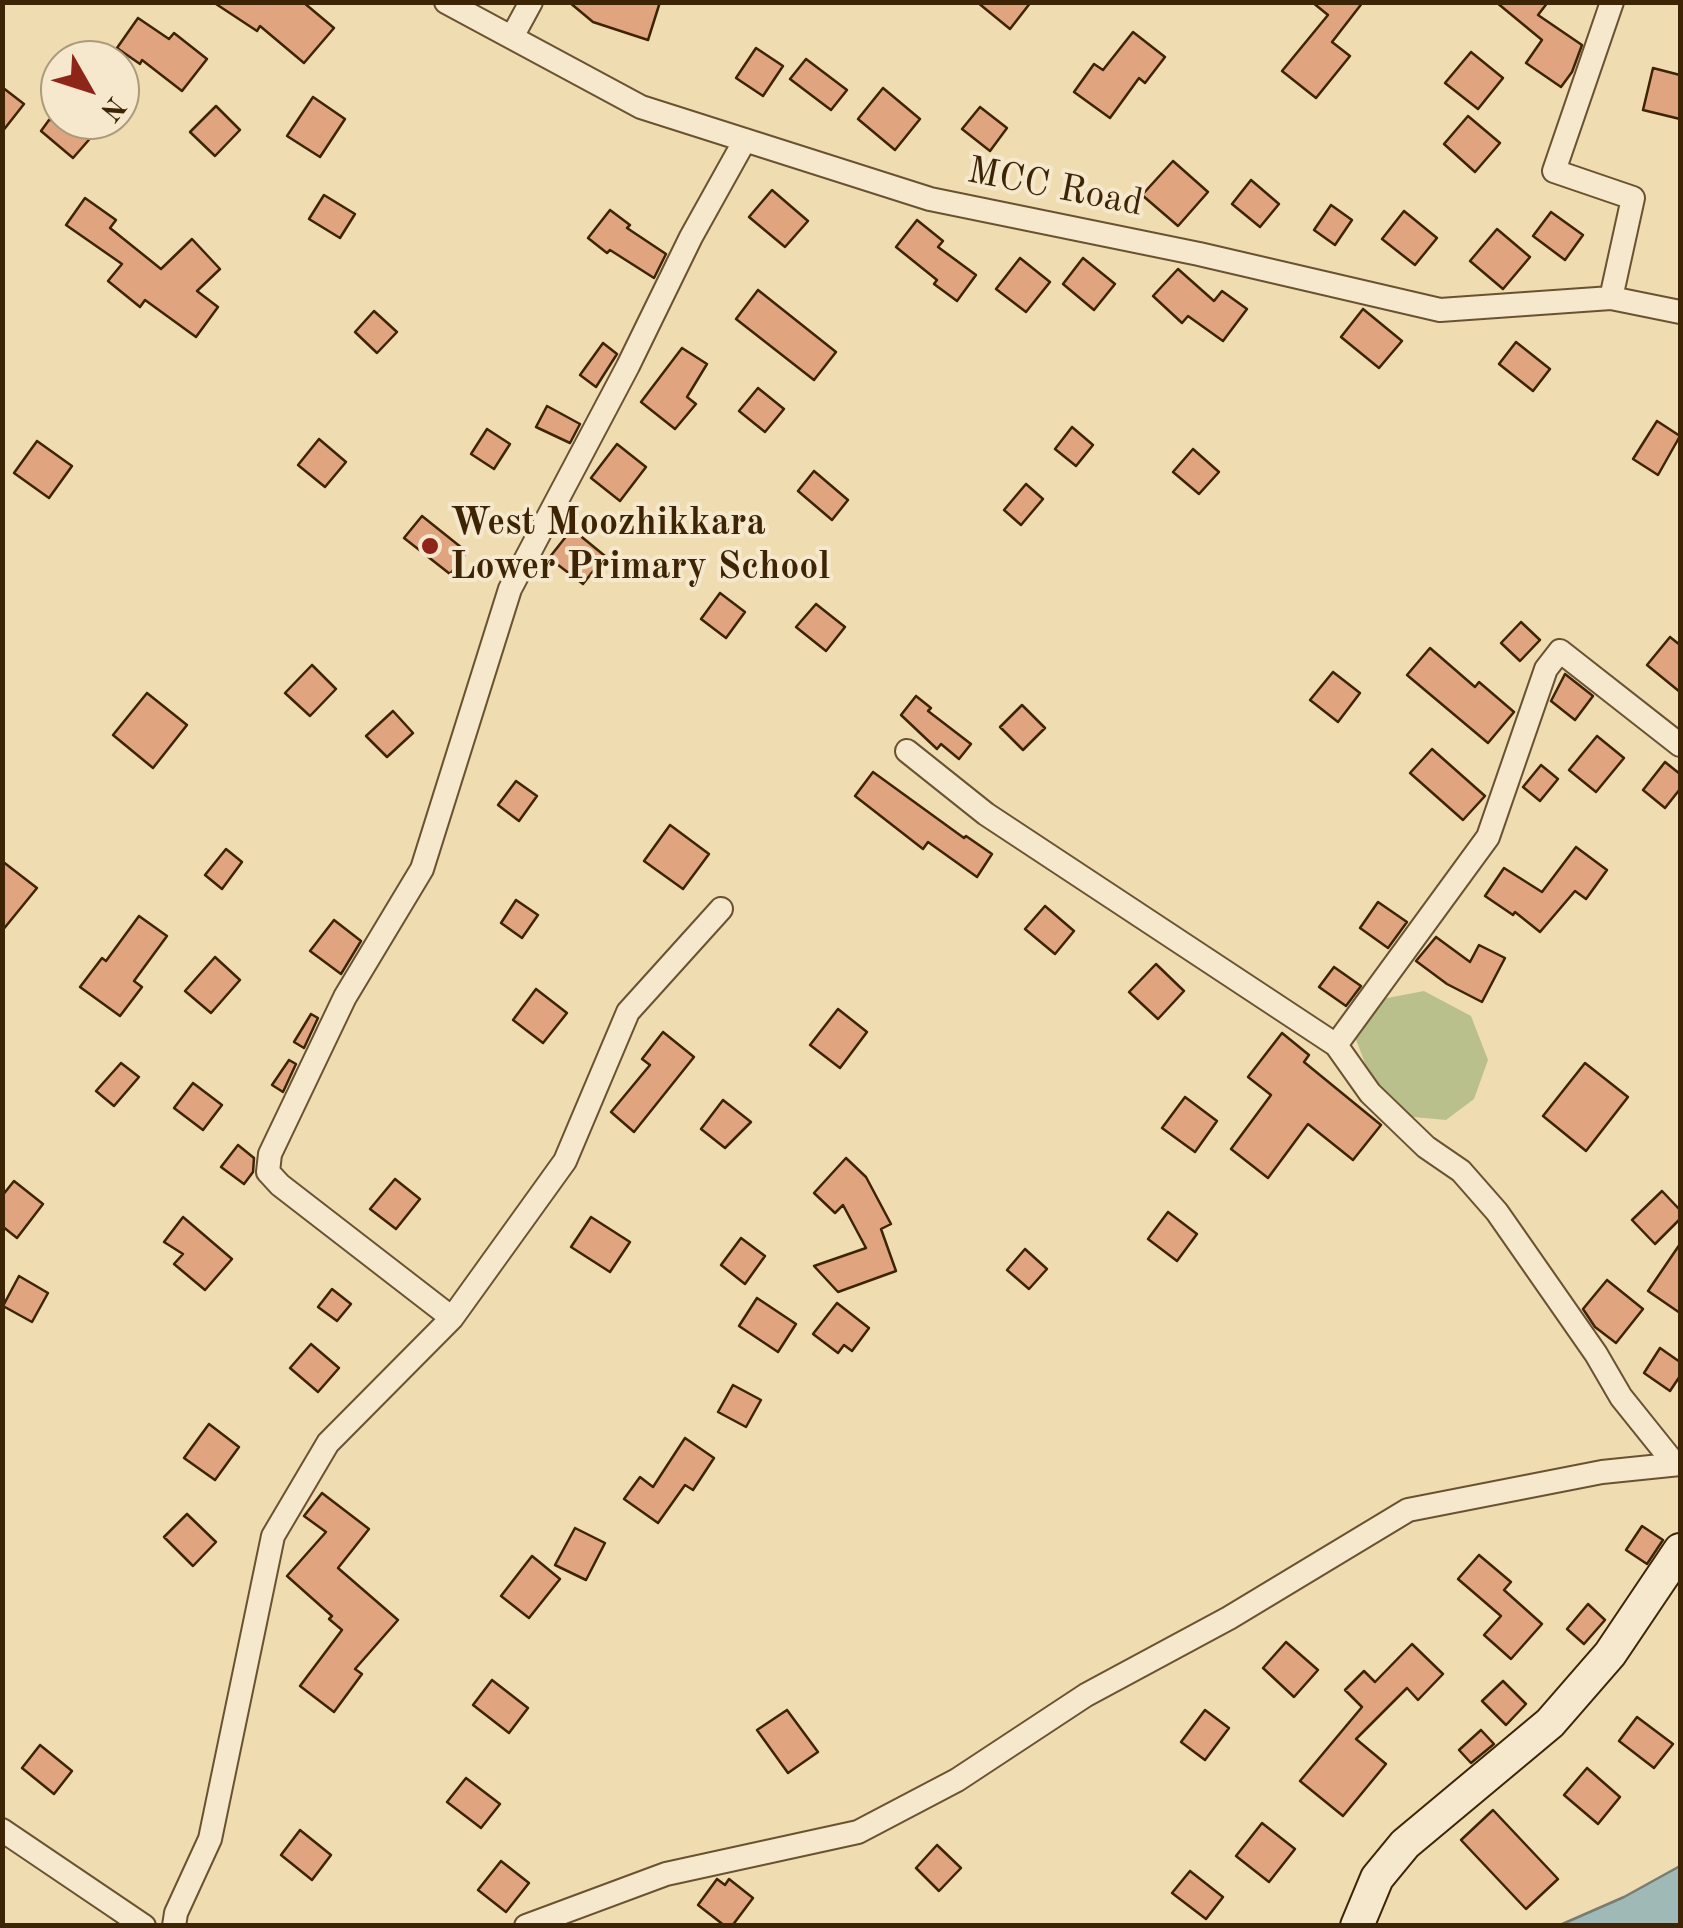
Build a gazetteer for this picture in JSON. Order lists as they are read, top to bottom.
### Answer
{
  "streets": {
    "street": ["MCC Road"]
  },
  "places": ["West Moozhikkara Lower Primary School"],
  "north": "bottom right"
}
